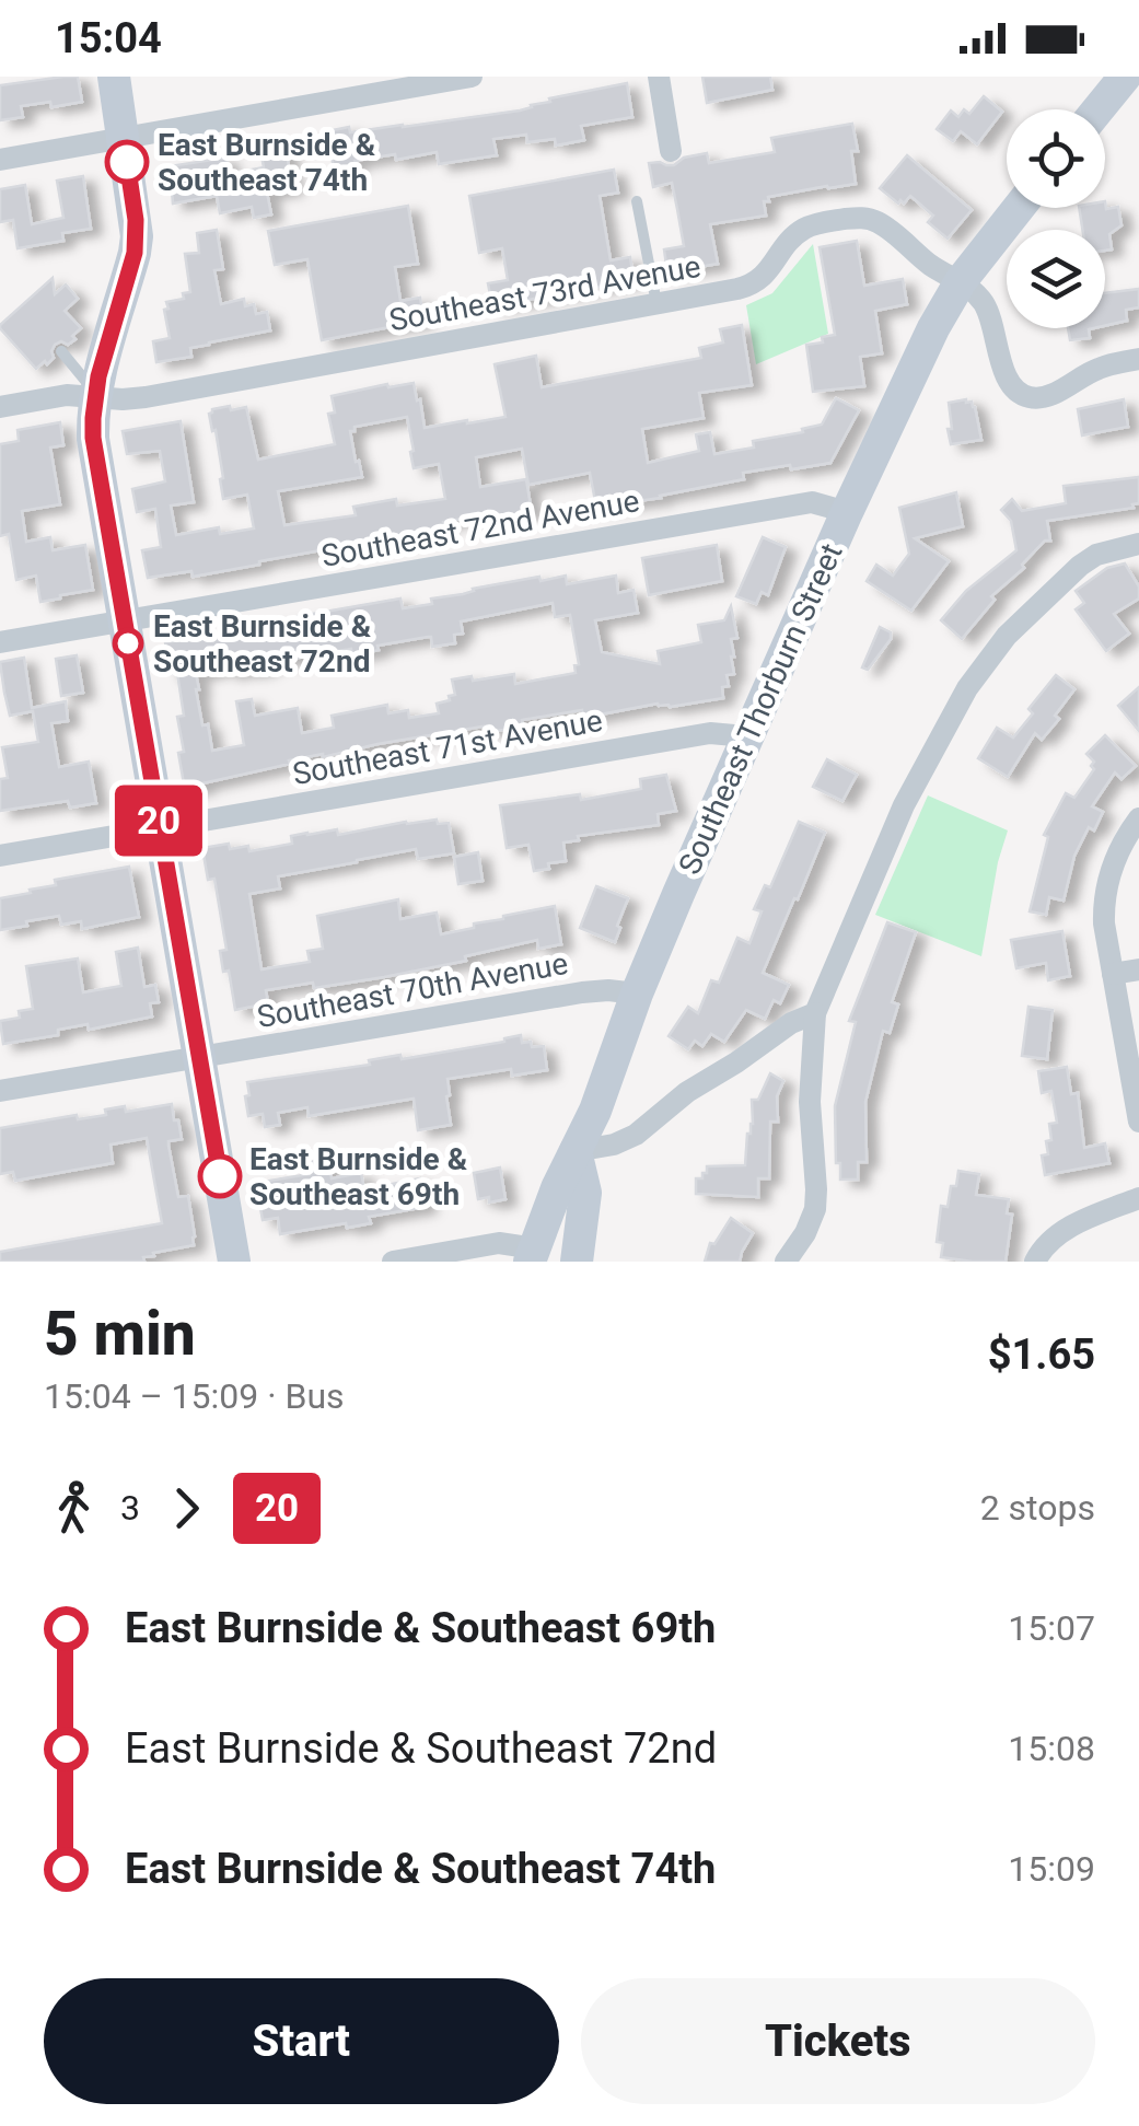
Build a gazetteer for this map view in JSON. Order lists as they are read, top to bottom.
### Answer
{
  "streets": {
    "street": [
      "Southeast 73rd Avenue",
      "Southeast 72nd Avenue",
      "Southeast Thorburn Street",
      "Southeast 71st Avenue",
      "Southeast 70th Avenue"
    ]
  },
  "crossings": [
    ["Southeast 73rd Avenue", "Southeast Thorburn Street"],
    ["Southeast 72nd Avenue", "Southeast Thorburn Street"],
    ["Southeast Thorburn Street", "Southeast 71st Avenue"],
    ["Southeast Thorburn Street", "Southeast 70th Avenue"]
  ],
  "places": ["East Burnside & Southeast 74th", "East Burnside & Southeast 72nd", "East Burnside & Southeast 69th"],
  "lines": ["bus line 20"],
  "page": {
    "status": "15:04",
    "on_map": "20",
    "heading": ["5 min", "15:04 – 15:09 · Bus", "$1.65"],
    "legs": ["3", "20", "2 stops"],
    "list": [
      {
        "name": "East Burnside & Southeast 69th",
        "value": "15:07"
      },
      {
        "name": "East Burnside & Southeast 72nd",
        "value": "15:08"
      },
      {
        "name": "East Burnside & Southeast 74th",
        "value": "15:09"
      }
    ],
    "buttons": ["Start", "Tickets"]
  }
}
